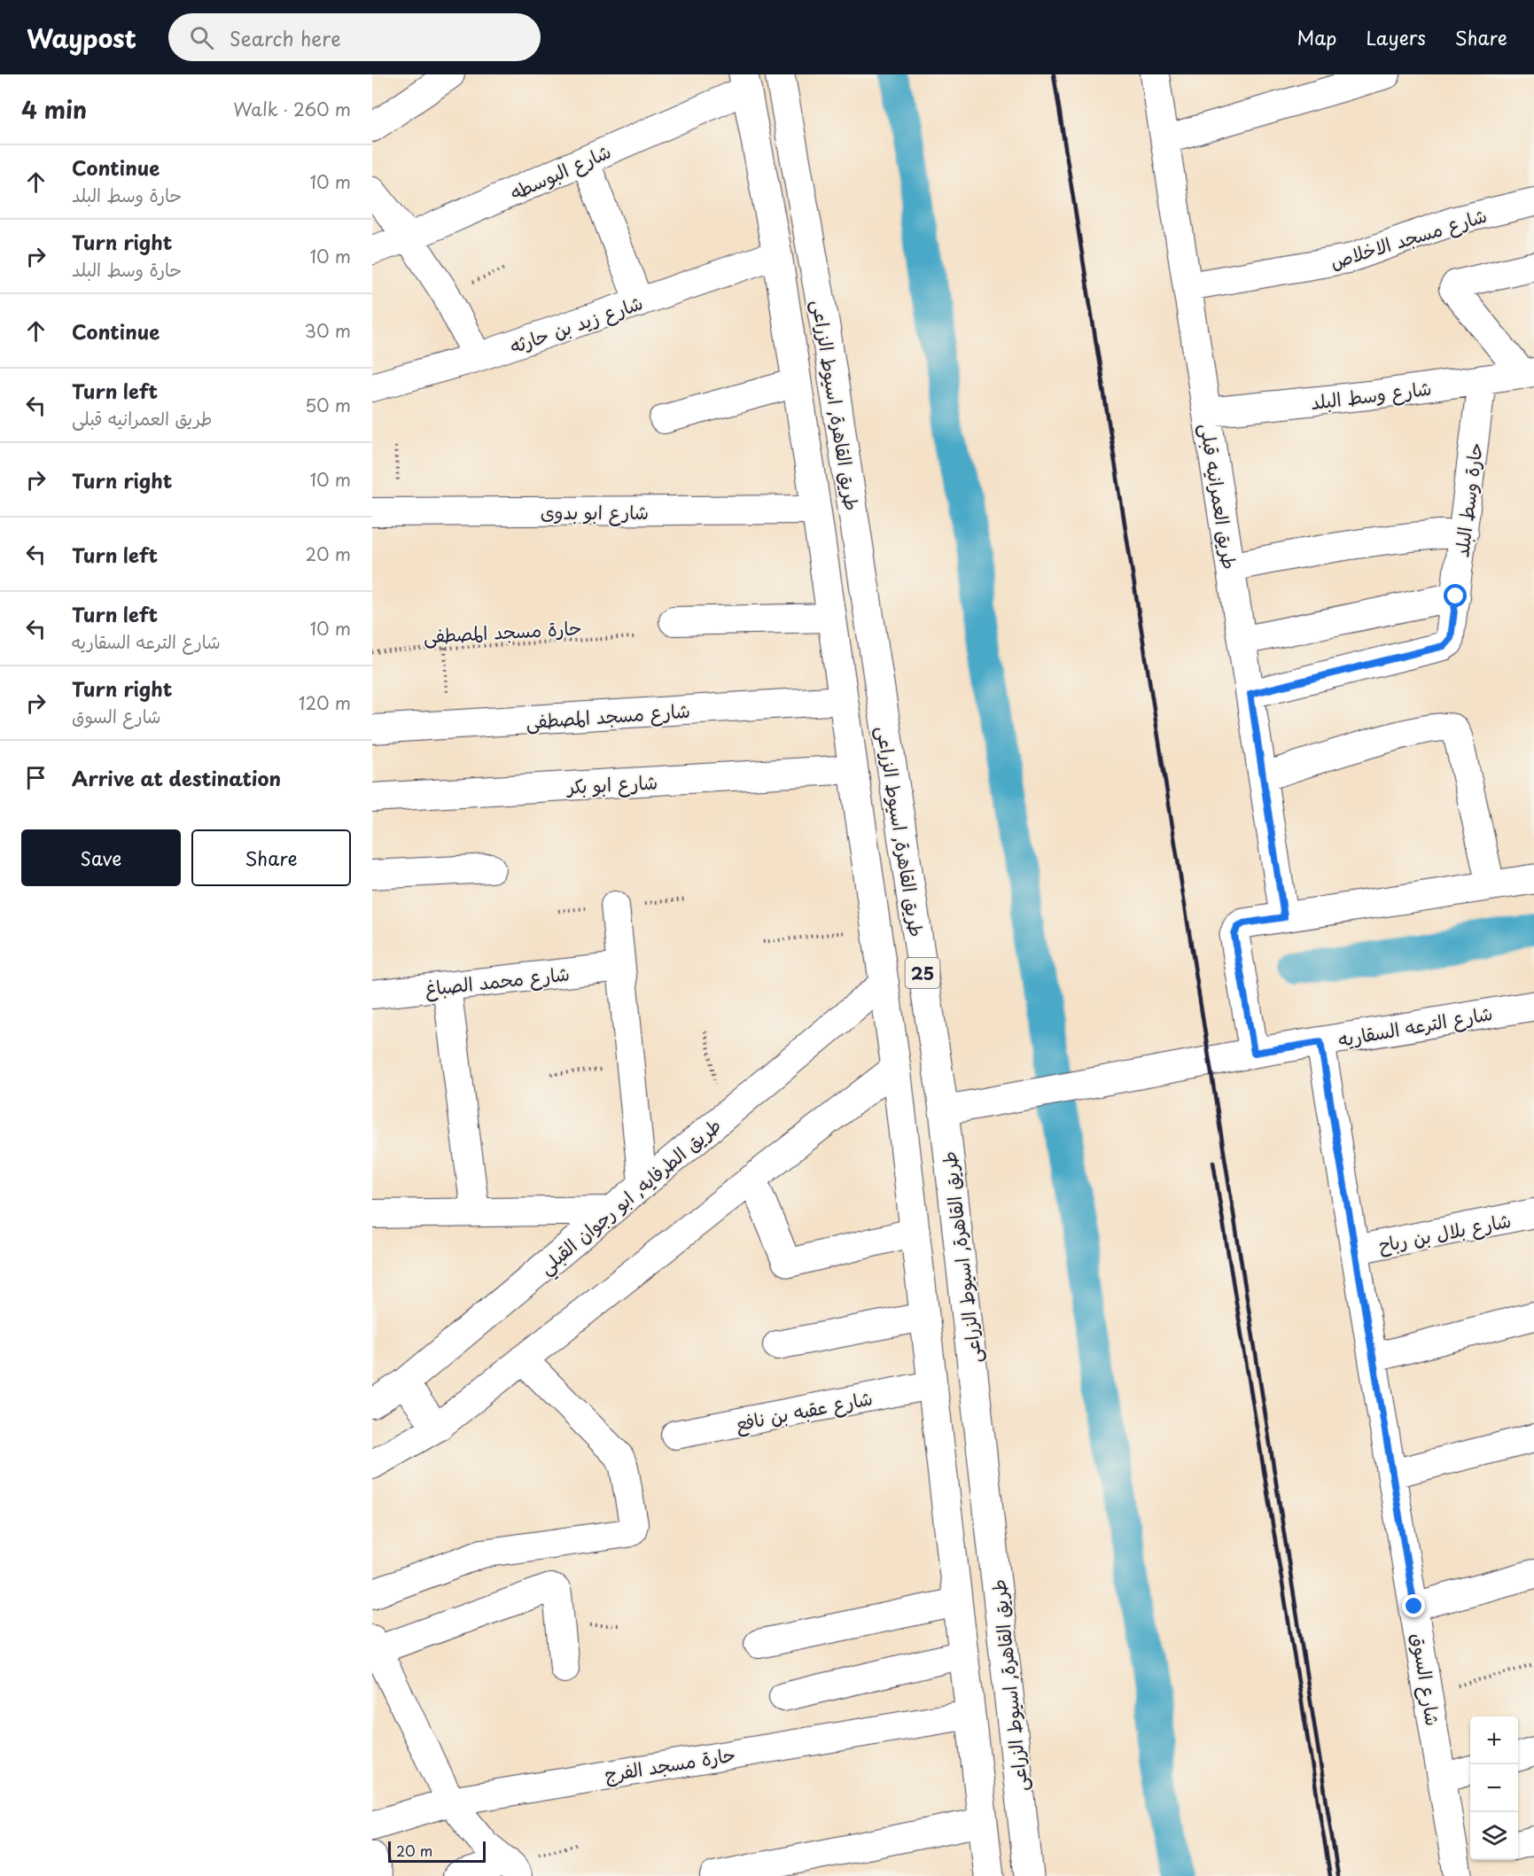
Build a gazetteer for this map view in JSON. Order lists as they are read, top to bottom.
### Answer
{
  "streets": {
    "main road": ["طريق القاهرة, اسيوط الزراعى", "25", "شارع الترعه السقاريه"],
    "street": [
      "شارع البوسطه",
      "شارع مسجد الاخلاص",
      "شارع زيد بن حارثه",
      "شارع وسط البلد",
      "طريق العمرانيه قبلى",
      "حارة وسط البلد",
      "شارع ابو بدوى",
      "شارع مسجد المصطفى",
      "شارع ابو بكر",
      "شارع محمد الصباغ",
      "طريق الطرفايه, ابو رجوان القبلي",
      "شارع بلال بن رباح",
      "شارع عقبه بن نافع",
      "شارع السوق",
      "حارة مسجد الفرج"
    ],
    "path": ["حارة مسجد المصطفى"]
  },
  "crossings": [
    ["شارع البوسطه", "طريق القاهرة, اسيوط الزراعى"],
    ["شارع مسجد الاخلاص", "طريق العمرانيه قبلى"],
    ["شارع زيد بن حارثه", "طريق القاهرة, اسيوط الزراعى"],
    ["شارع وسط البلد", "طريق العمرانيه قبلى"],
    ["شارع وسط البلد", "حارة وسط البلد"],
    ["طريق القاهرة, اسيوط الزراعى", "شارع ابو بدوى"],
    ["طريق القاهرة, اسيوط الزراعى", "شارع مسجد المصطفى"],
    ["طريق القاهرة, اسيوط الزراعى", "شارع ابو بكر"],
    ["طريق القاهرة, اسيوط الزراعى", "شارع الترعه السقاريه"],
    ["طريق القاهرة, اسيوط الزراعى", "طريق الطرفايه, ابو رجوان القبلي"],
    ["طريق القاهرة, اسيوط الزراعى", "شارع عقبه بن نافع"],
    ["طريق القاهرة, اسيوط الزراعى", "حارة مسجد الفرج"],
    ["طريق العمرانيه قبلى", "حارة وسط البلد"],
    ["شارع الترعه السقاريه", "شارع السوق"],
    ["شارع بلال بن رباح", "شارع السوق"]
  ],
  "scale_bar": "20 m",
  "page": {
    "header": "Waypost",
    "search": "Search here",
    "nav": ["Map", "Layers", "Share"],
    "heading": ["4 min", "Walk · 260 m"],
    "list": [
      ["Continue", "حارة وسط البلد", "10 m"],
      ["Turn right", "حارة وسط البلد", "10 m"],
      ["Continue", "30 m"],
      ["Turn left", "طريق العمرانيه قبلى", "50 m"],
      ["Turn right", "10 m"],
      ["Turn left", "20 m"],
      ["Turn left", "شارع الترعه السقاريه", "10 m"],
      ["Turn right", "شارع السوق", "120 m"],
      "Arrive at destination"
    ],
    "buttons": ["Save", "Share"],
    "map_buttons": ["+", "−"],
    "scale": "20 m"
  }
}
